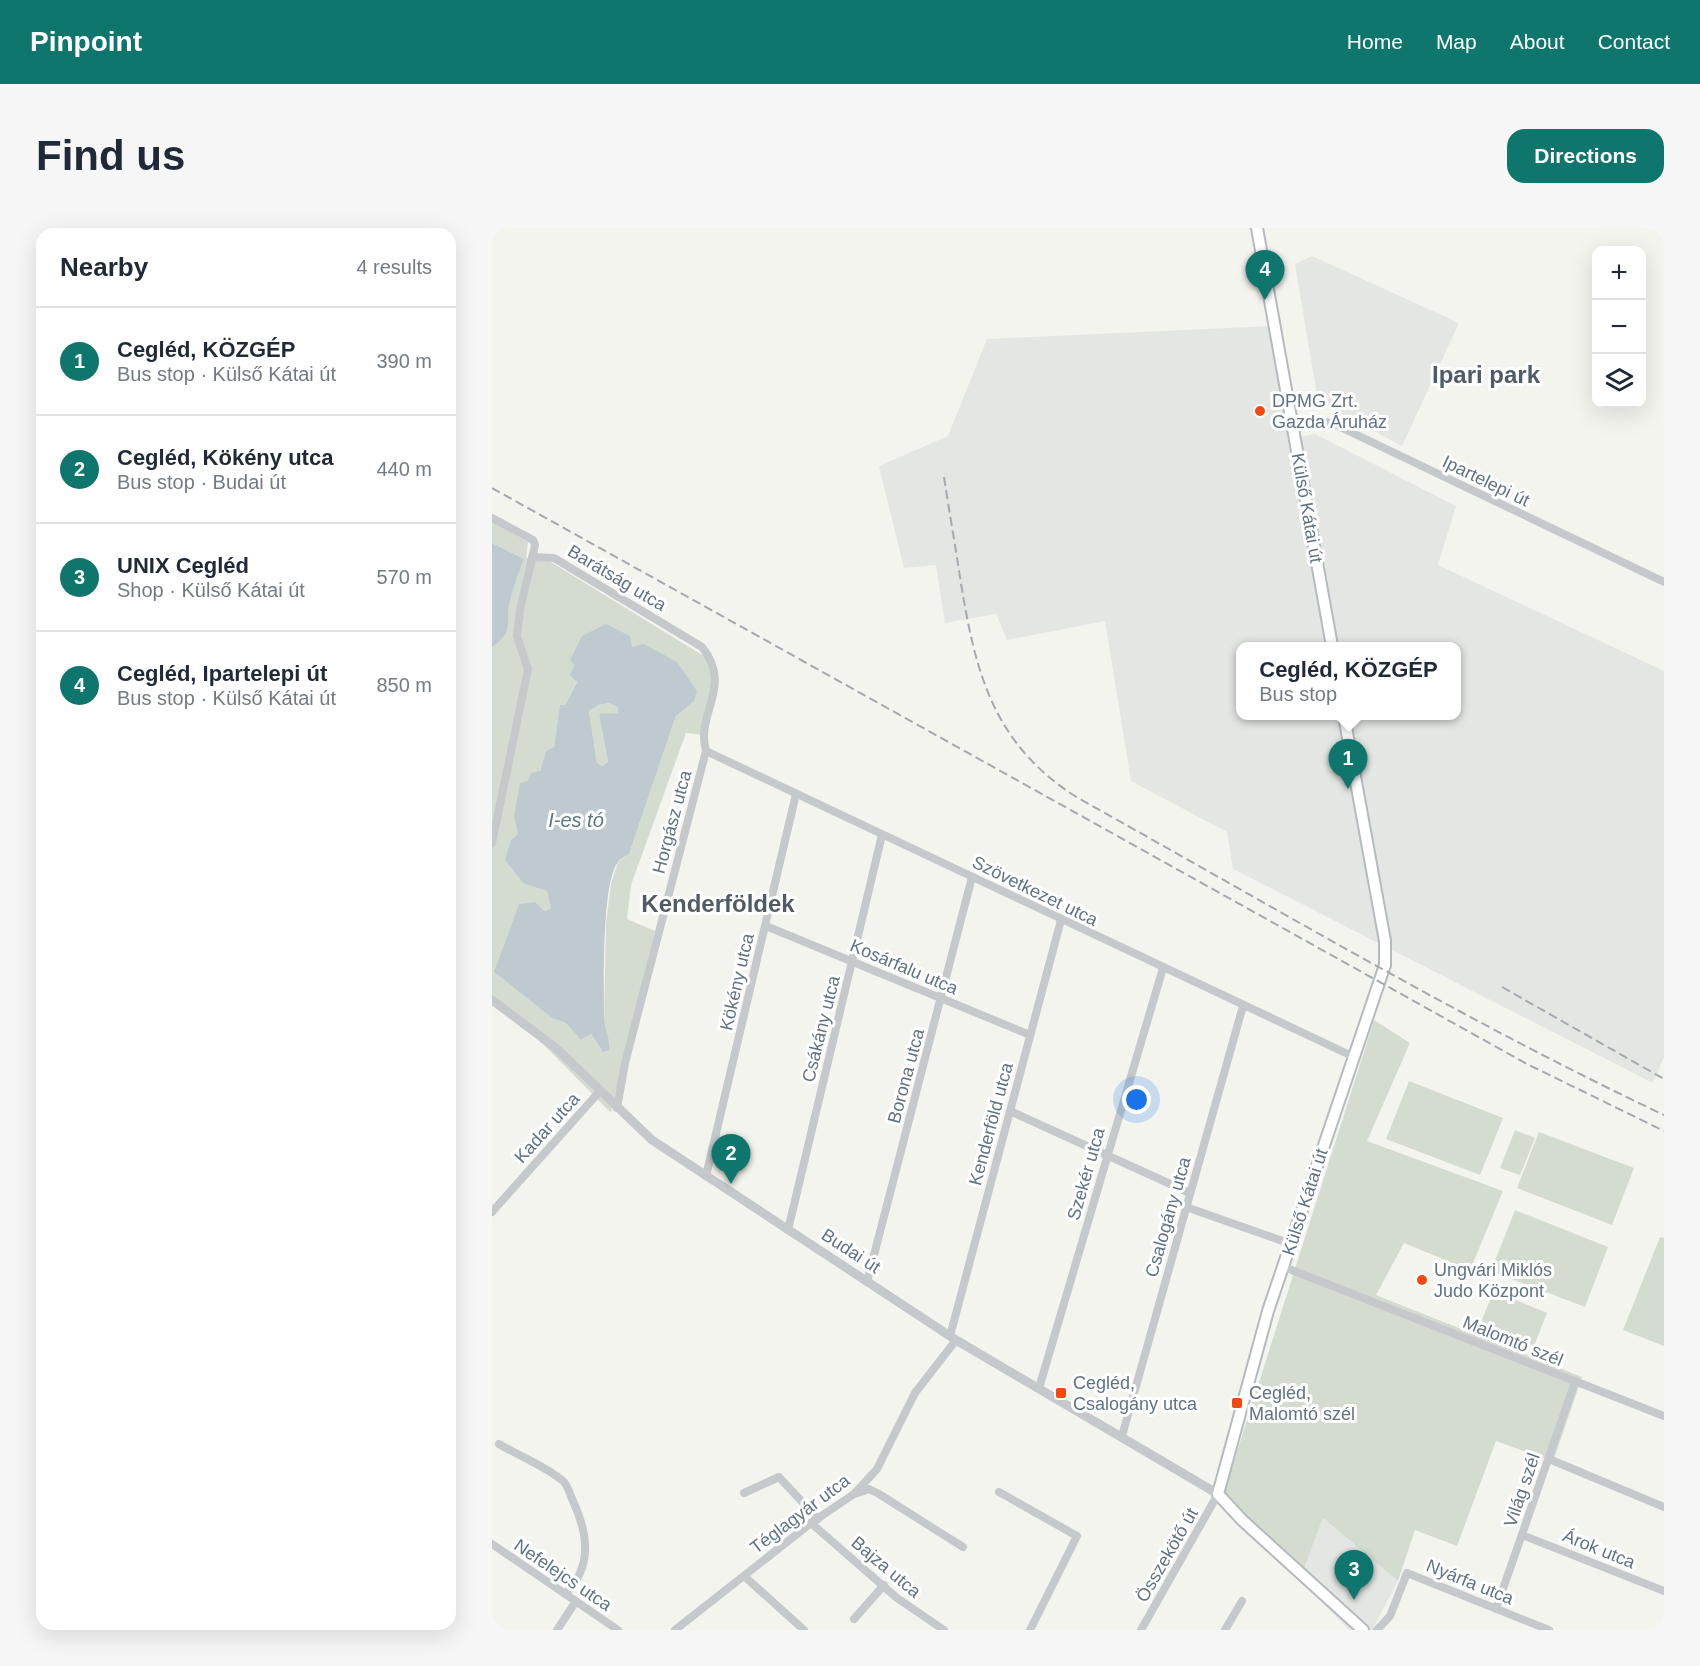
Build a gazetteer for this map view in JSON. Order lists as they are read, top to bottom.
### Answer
{
  "streets": {
    "main road": ["Külső Kátai út"],
    "street": [
      "Ipartelepi út",
      "Barátság utca",
      "Horgász utca",
      "Szövetkezet utca",
      "Kosárfalu utca",
      "Kökény utca",
      "Csákány utca",
      "Borona utca",
      "Kenderföld utca",
      "Kadar utca",
      "Szekér utca",
      "Csalogány utca",
      "Budai út",
      "Malomtó szél",
      "Világ szél",
      "Téglagyár utca",
      "Árok utca",
      "Összekötő út",
      "Bajza utca",
      "Nefelejcs utca",
      "Nyárfa utca"
    ]
  },
  "crossings": [
    ["Ipartelepi út", "Külső Kátai út"],
    ["Külső Kátai út", "Szövetkezet utca"],
    ["Külső Kátai út", "Budai út"],
    ["Külső Kátai út", "Malomtó szél"],
    ["Külső Kátai út", "Összekötő út"],
    ["Barátság utca", "Horgász utca"],
    ["Horgász utca", "Szövetkezet utca"],
    ["Horgász utca", "Budai út"],
    ["Szövetkezet utca", "Kökény utca"],
    ["Szövetkezet utca", "Csákány utca"],
    ["Szövetkezet utca", "Borona utca"],
    ["Szövetkezet utca", "Kenderföld utca"],
    ["Szövetkezet utca", "Szekér utca"],
    ["Szövetkezet utca", "Csalogány utca"],
    ["Kosárfalu utca", "Kökény utca"],
    ["Kosárfalu utca", "Csákány utca"],
    ["Kosárfalu utca", "Borona utca"],
    ["Kosárfalu utca", "Kenderföld utca"],
    ["Kökény utca", "Budai út"],
    ["Csákány utca", "Budai út"],
    ["Borona utca", "Budai út"],
    ["Kenderföld utca", "Budai út"],
    ["Kenderföld utca", "Téglagyár utca"],
    ["Kadar utca", "Budai út"],
    ["Szekér utca", "Budai út"],
    ["Csalogány utca", "Budai út"],
    ["Budai út", "Téglagyár utca"],
    ["Budai út", "Összekötő út"],
    ["Malomtó szél", "Világ szél"],
    ["Világ szél", "Árok utca"],
    ["Világ szél", "Nyárfa utca"],
    ["Téglagyár utca", "Bajza utca"]
  ],
  "districts": ["Ipari park", "Kenderföldek"],
  "water": ["I-es tó"],
  "places": {
    "other": ["DPMG Zrt. Gazda Áruház", "Ungvári Miklós Judo Központ"],
    "transit": ["Cegléd, Csalogány utca", "Cegléd, Malomtó szél"]
  },
  "page": {
    "header": "Pinpoint",
    "nav": [
      "Home",
      "Map",
      "About",
      "Contact"
    ],
    "buttons": "Directions",
    "title": "Find us",
    "heading": ["Nearby", "4 results"],
    "map_buttons": ["+", "−"],
    "pins": [
      "4",
      "1",
      "2",
      "3"
    ],
    "list": [
      {
        "mark": "1",
        "name": "Cegléd, KÖZGÉP",
        "note": "Bus stop · Külső Kátai út",
        "value": "390 m"
      },
      {
        "mark": "2",
        "name": "Cegléd, Kökény utca",
        "note": "Bus stop · Budai út",
        "value": "440 m"
      },
      {
        "mark": "3",
        "name": "UNIX Cegléd",
        "note": "Shop · Külső Kátai út",
        "value": "570 m"
      },
      {
        "mark": "4",
        "name": "Cegléd, Ipartelepi út",
        "note": "Bus stop · Külső Kátai út",
        "value": "850 m"
      }
    ],
    "popup": ["Cegléd, KÖZGÉP", "Bus stop"]
  }
}
